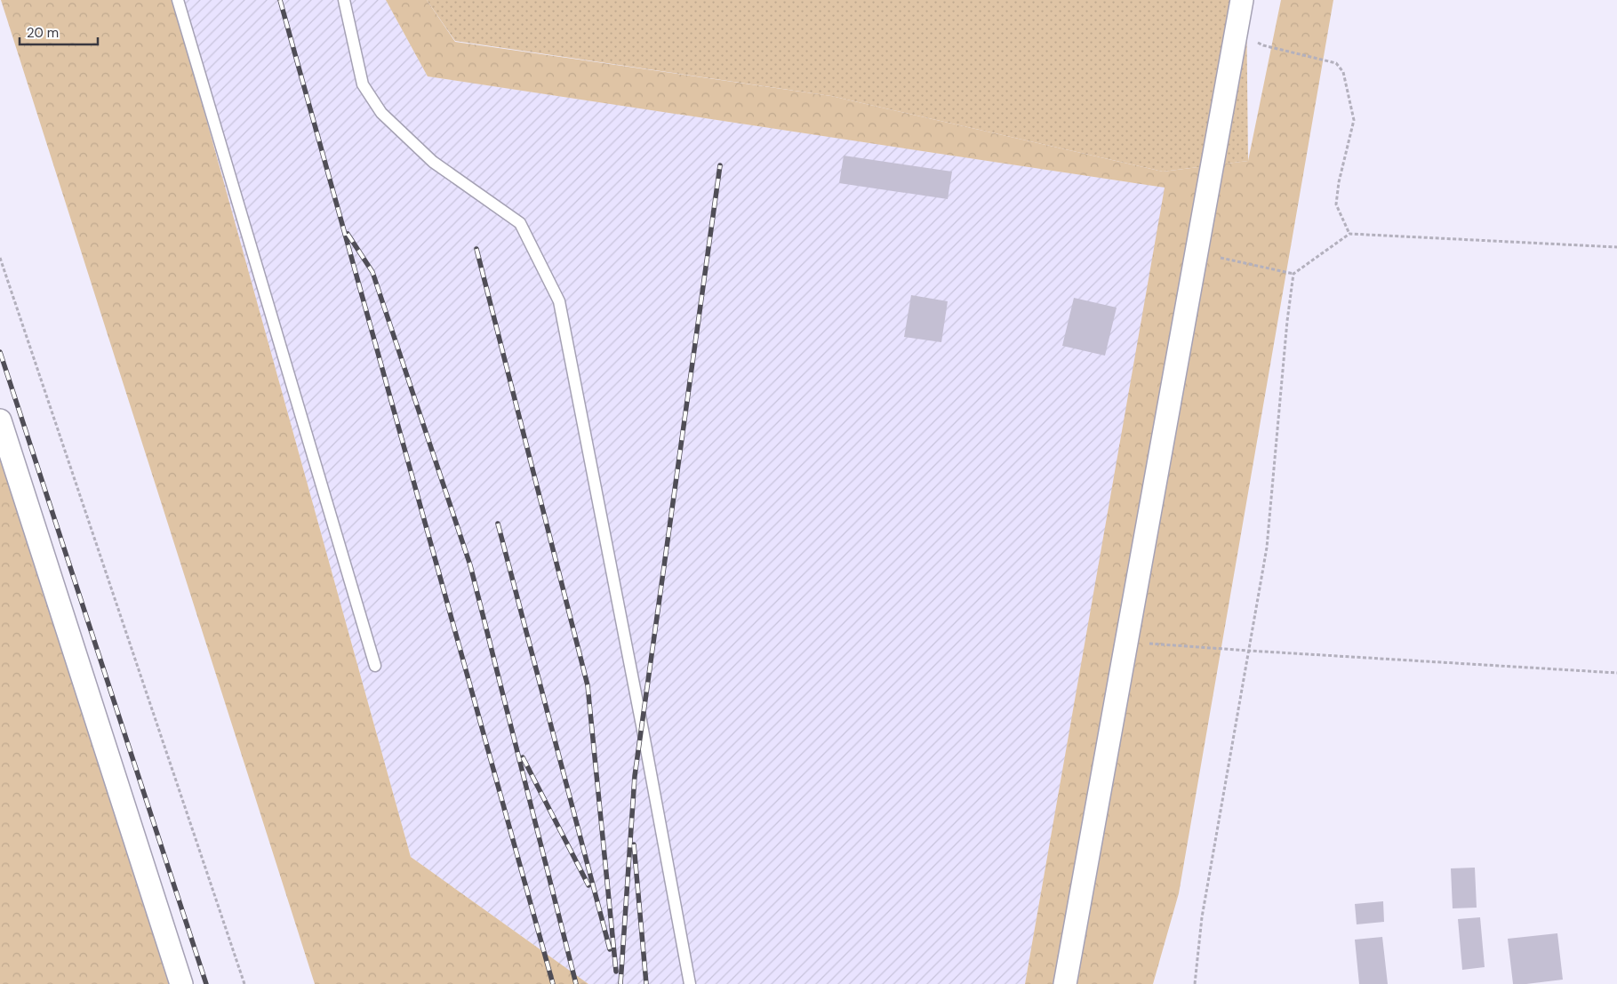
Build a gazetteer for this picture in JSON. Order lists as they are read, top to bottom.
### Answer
{
  "scale_bar": "20 m"
}
